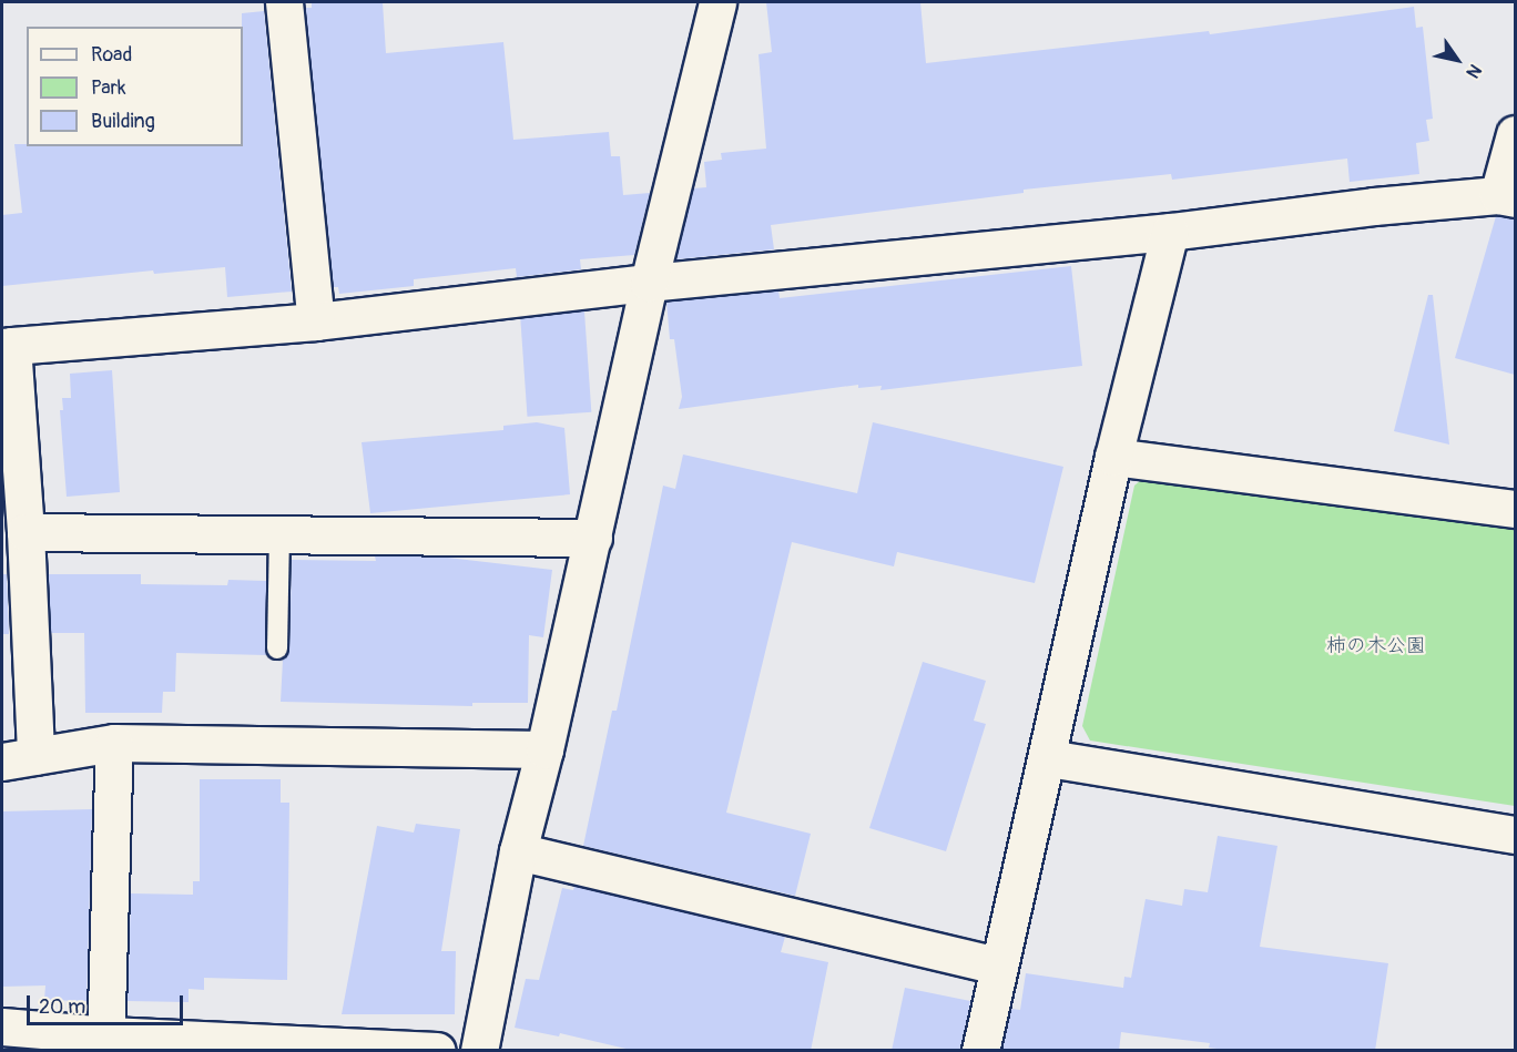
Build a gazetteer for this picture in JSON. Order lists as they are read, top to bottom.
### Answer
{
  "parks": ["柿の木公園"],
  "legend": ["Road", "Park", "Building"],
  "scale_bar": "20 m",
  "north": "bottom right"
}
